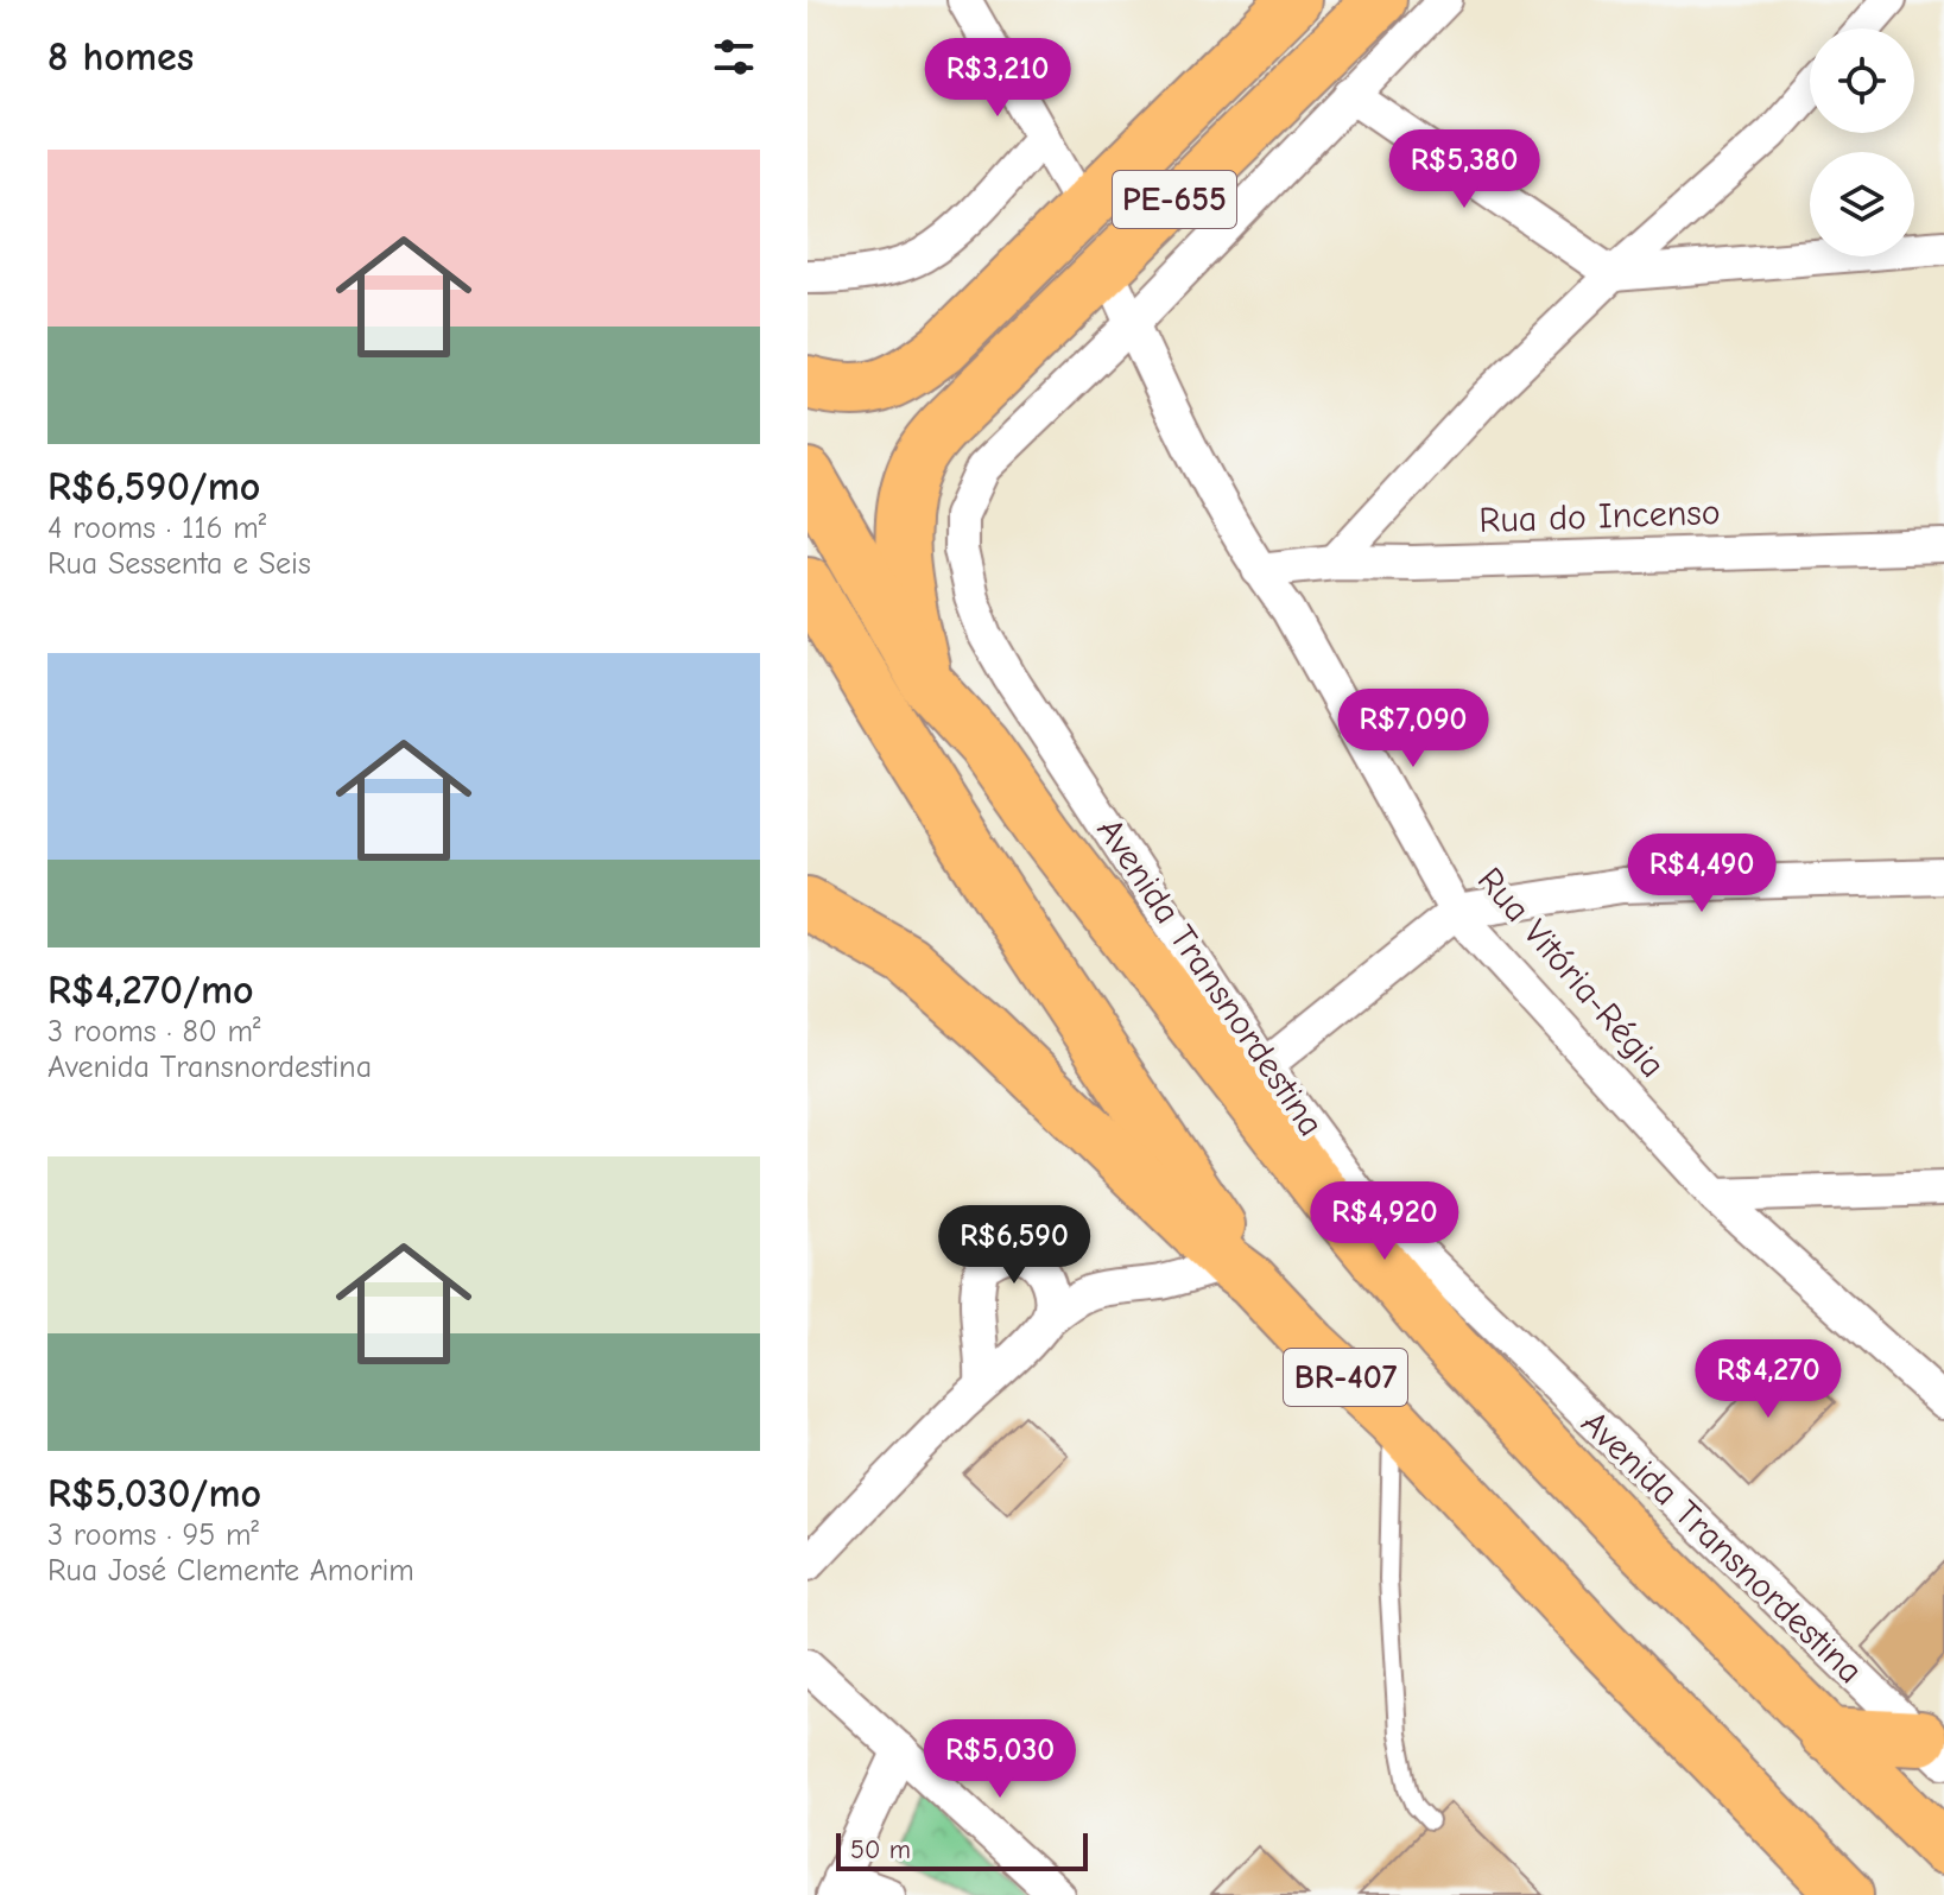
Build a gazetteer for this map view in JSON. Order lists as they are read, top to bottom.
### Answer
{
  "streets": {
    "main road": ["PE-655", "BR-407"],
    "street": ["Rua do Incenso", "Rua Vitória-Régia", "Avenida Transnordestina"]
  },
  "crossings": [
    ["PE-655", "Rua Vitória-Régia"],
    ["PE-655", "BR-407"],
    ["Rua do Incenso", "Rua Vitória-Régia"],
    ["Rua Vitória-Régia", "Avenida Transnordestina"]
  ],
  "scale_bar": "50 m",
  "page": {
    "heading": "8 homes",
    "price": [
      "R$3,210",
      "R$5,380",
      "R$7,090",
      "R$4,490",
      "R$4,920",
      "R$6,590",
      "R$4,270",
      "R$5,030"
    ],
    "list": [
      {
        "name": "R$6,590/mo",
        "note": "4 rooms · 116 m² · Rua Sessenta e Seis"
      },
      {
        "name": "R$4,270/mo",
        "note": "3 rooms · 80 m² · Avenida Transnordestina"
      },
      {
        "name": "R$5,030/mo",
        "note": "3 rooms · 95 m² · Rua José Clemente Amorim"
      }
    ],
    "scale": "50 m"
  }
}
